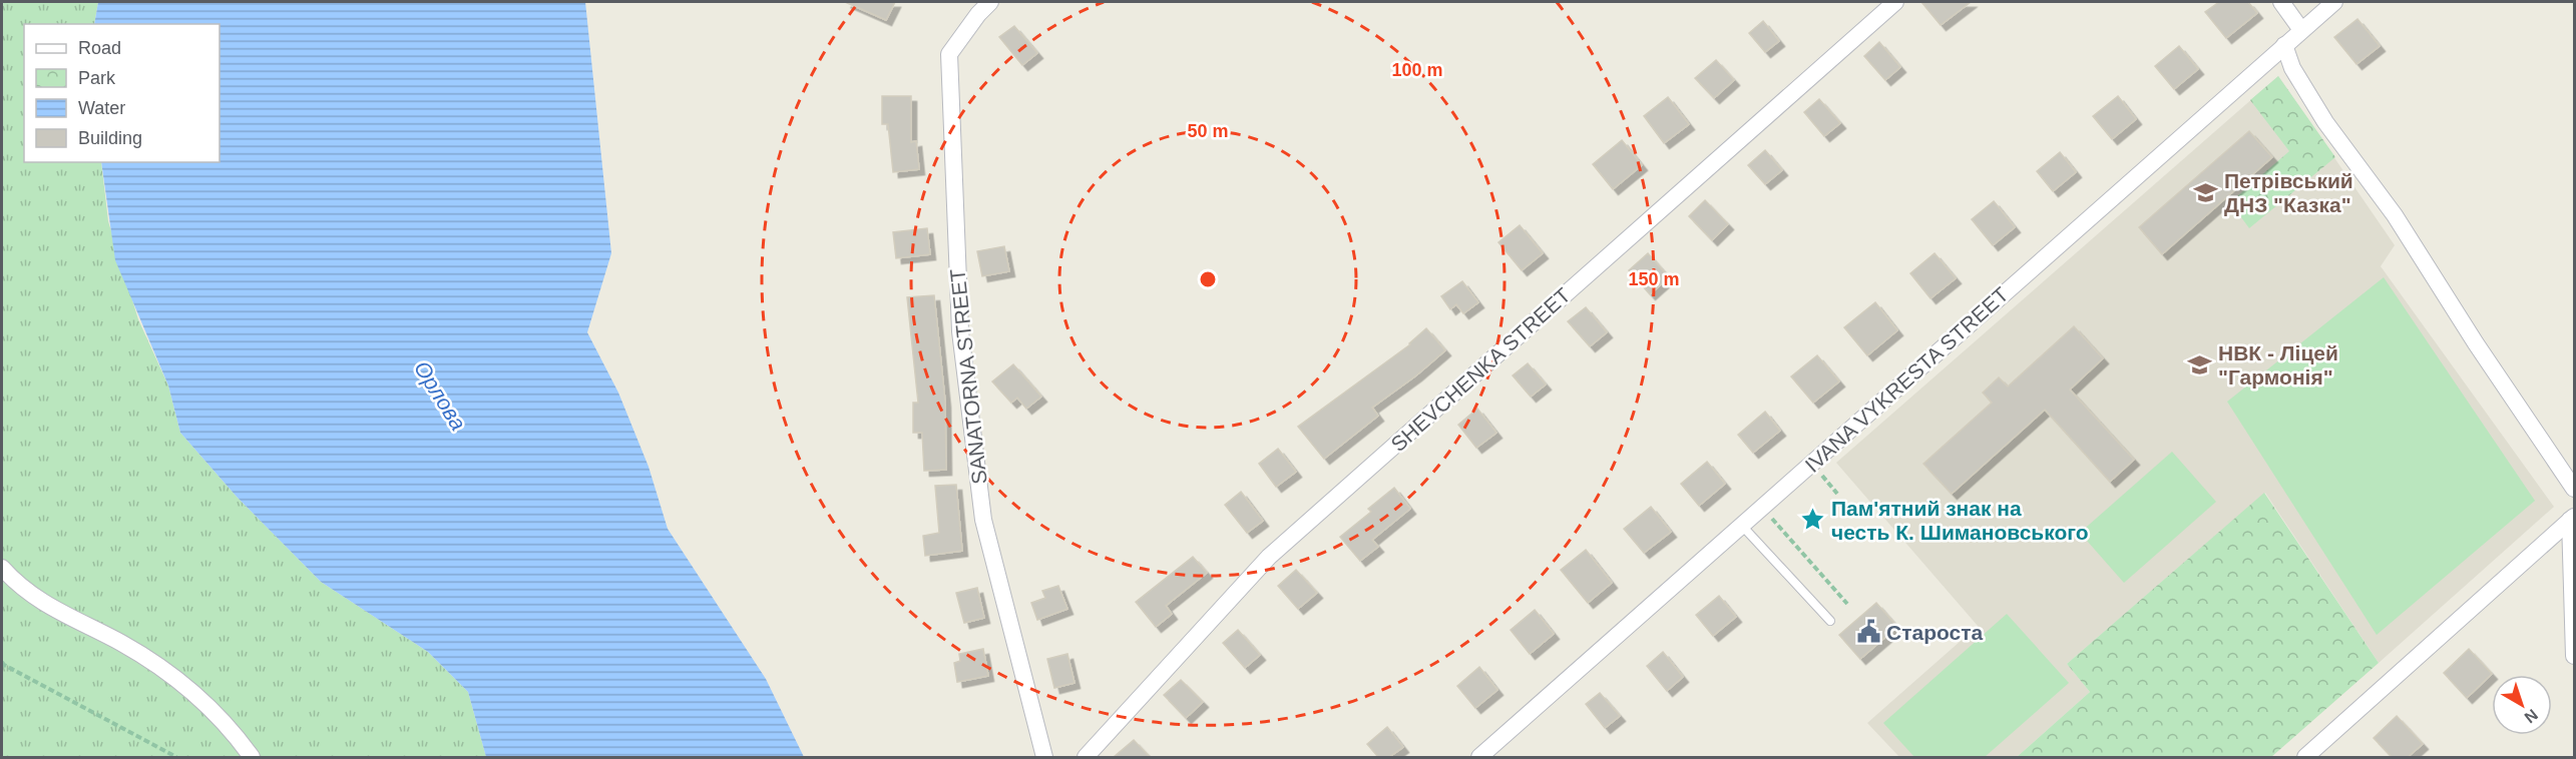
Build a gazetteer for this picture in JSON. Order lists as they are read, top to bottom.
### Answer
{
  "streets": {
    "street": ["SHEVCHENKA STREET", "SANATORNA STREET", "IVANA VYKRESTA STREET"]
  },
  "water": ["Орлова"],
  "places": {
    "school or university": ["Петрівський ДНЗ \"Казка\"", "НВК - Ліцей \"Гармонія\""],
    "place": ["Пам'ятний знак на честь К. Шимановського"],
    "public building": ["Староста"]
  },
  "legend": [
    "Road",
    "Park",
    "Water",
    "Building"
  ],
  "north": "bottom right",
  "rings": ["100 m", "50 m", "150 m"]
}
